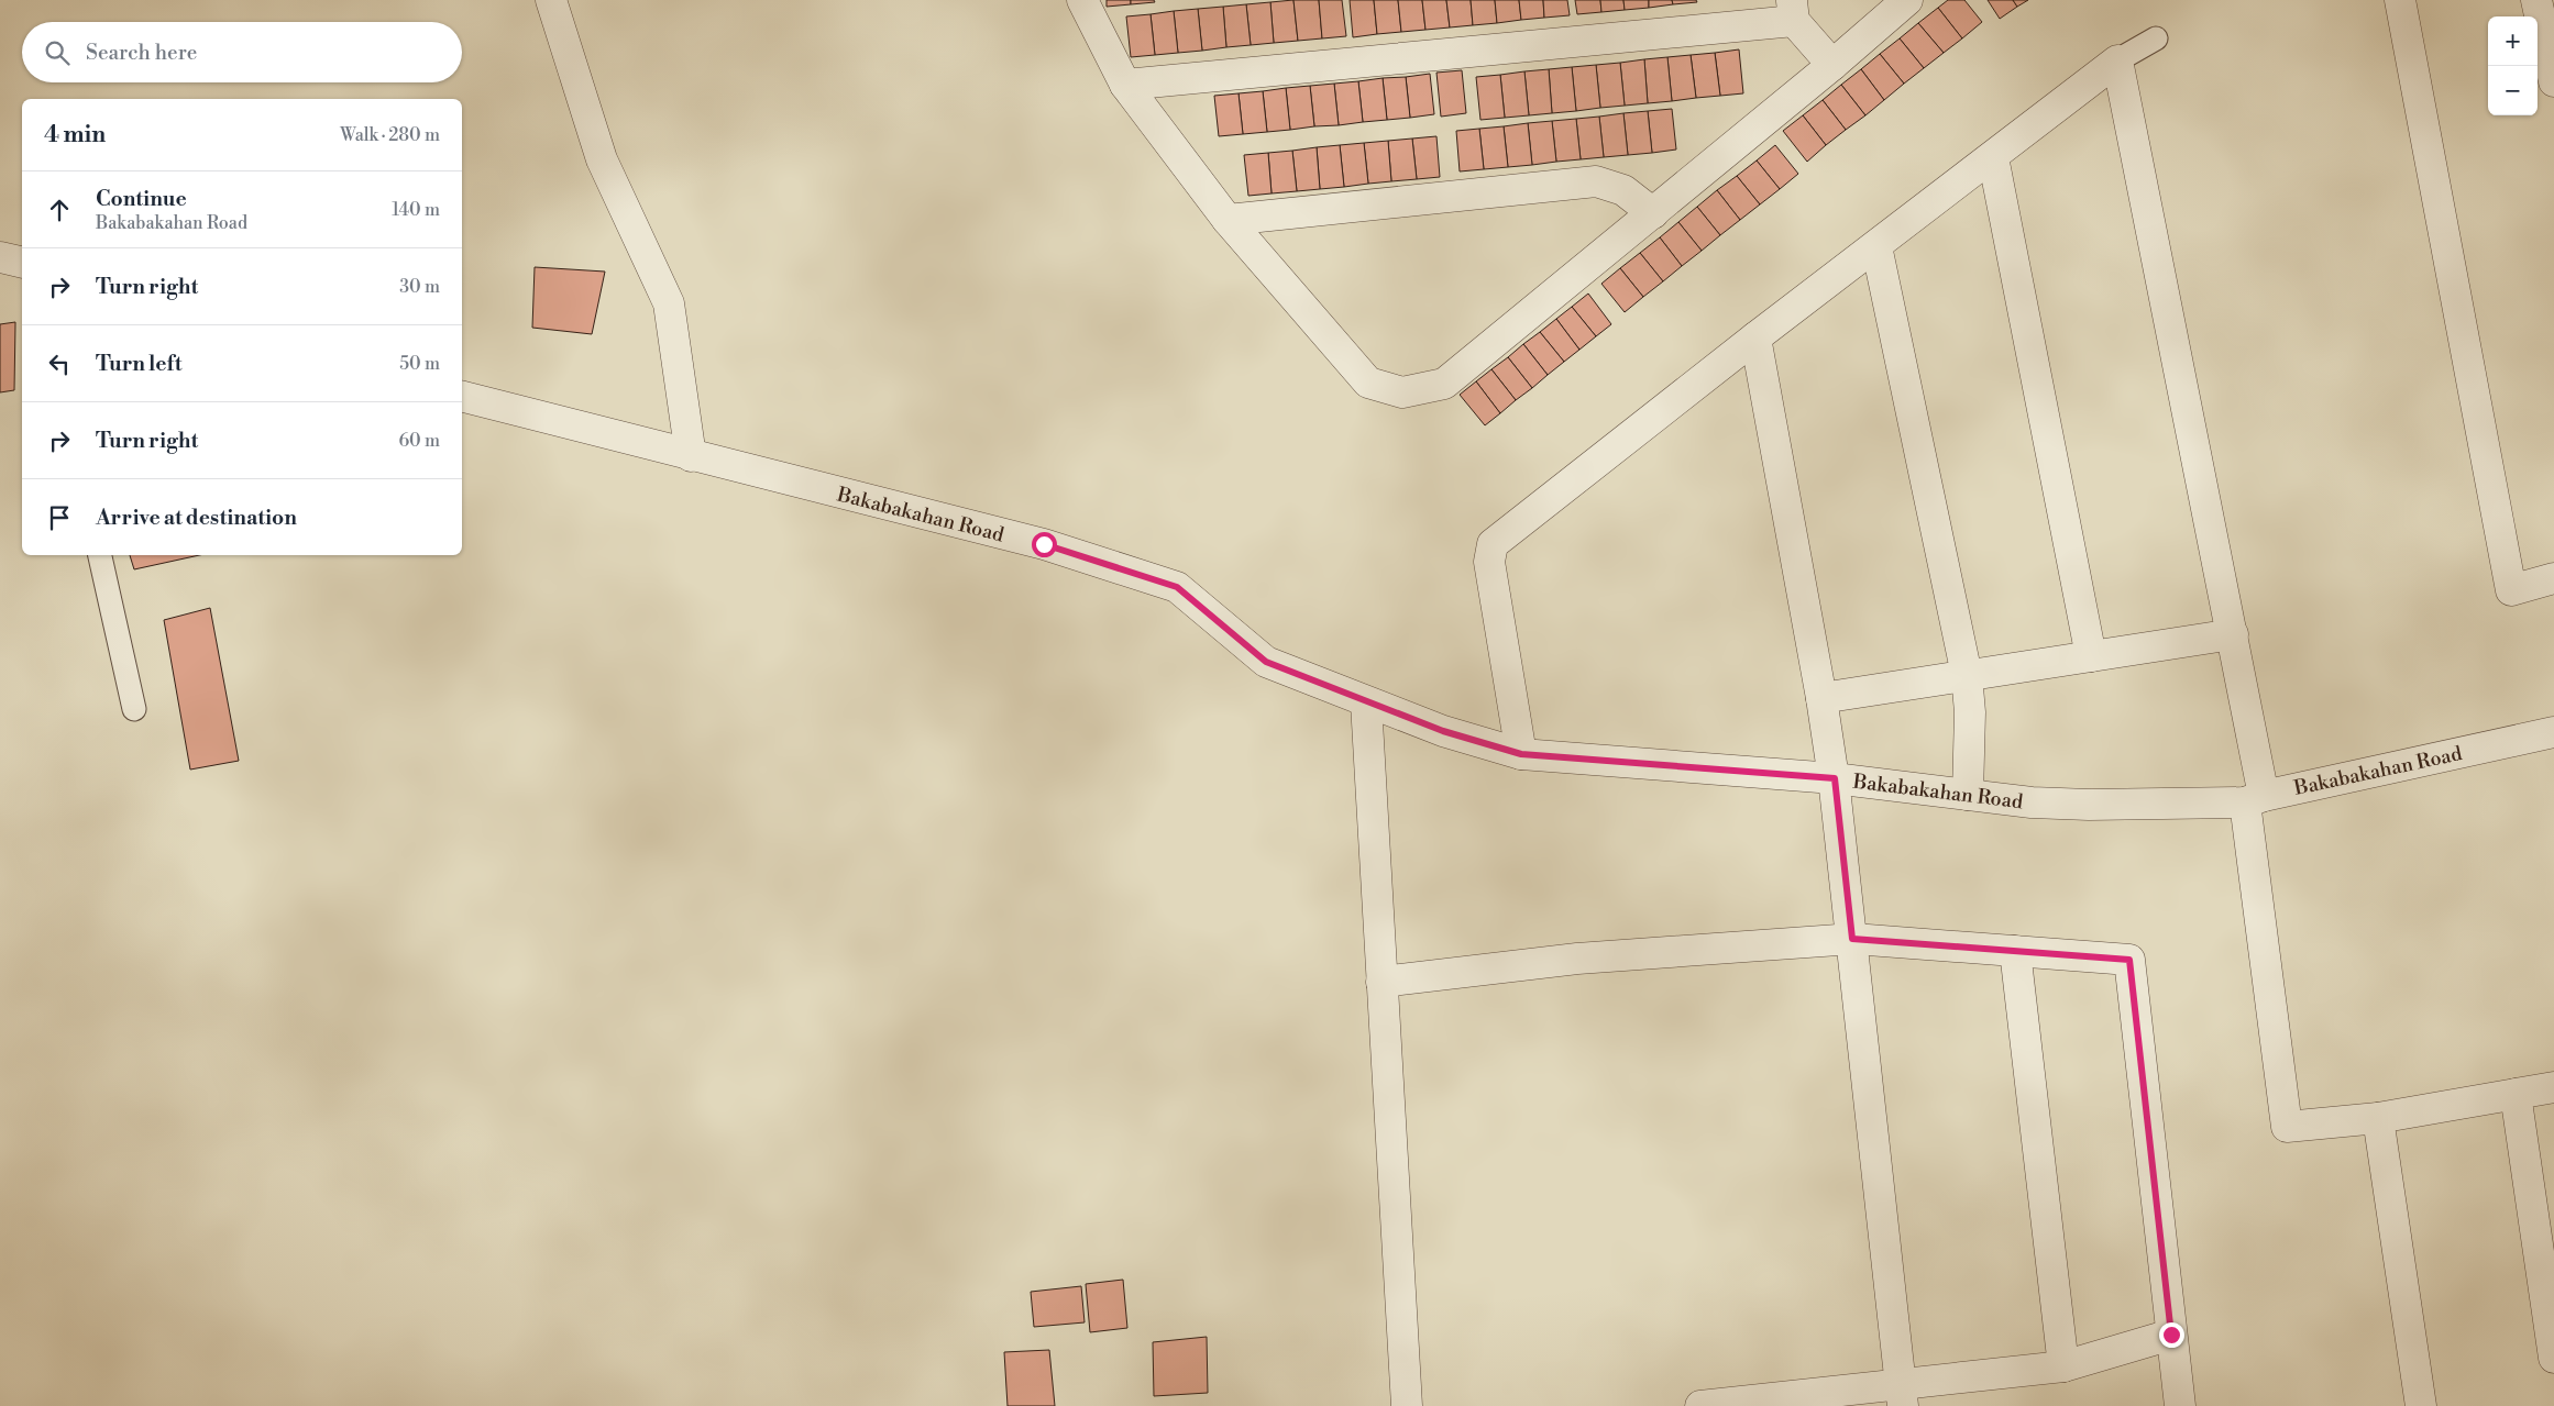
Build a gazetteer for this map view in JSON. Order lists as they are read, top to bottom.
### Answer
{
  "streets": {
    "street": ["Bakabakahan Road"]
  },
  "page": {
    "map_buttons": ["+", "−"],
    "search": "Search here",
    "heading": ["4 min", "Walk · 280 m"],
    "list": [
      ["Continue", "Bakabakahan Road", "140 m"],
      ["Turn right", "30 m"],
      ["Turn left", "50 m"],
      ["Turn right", "60 m"],
      "Arrive at destination"
    ]
  }
}
